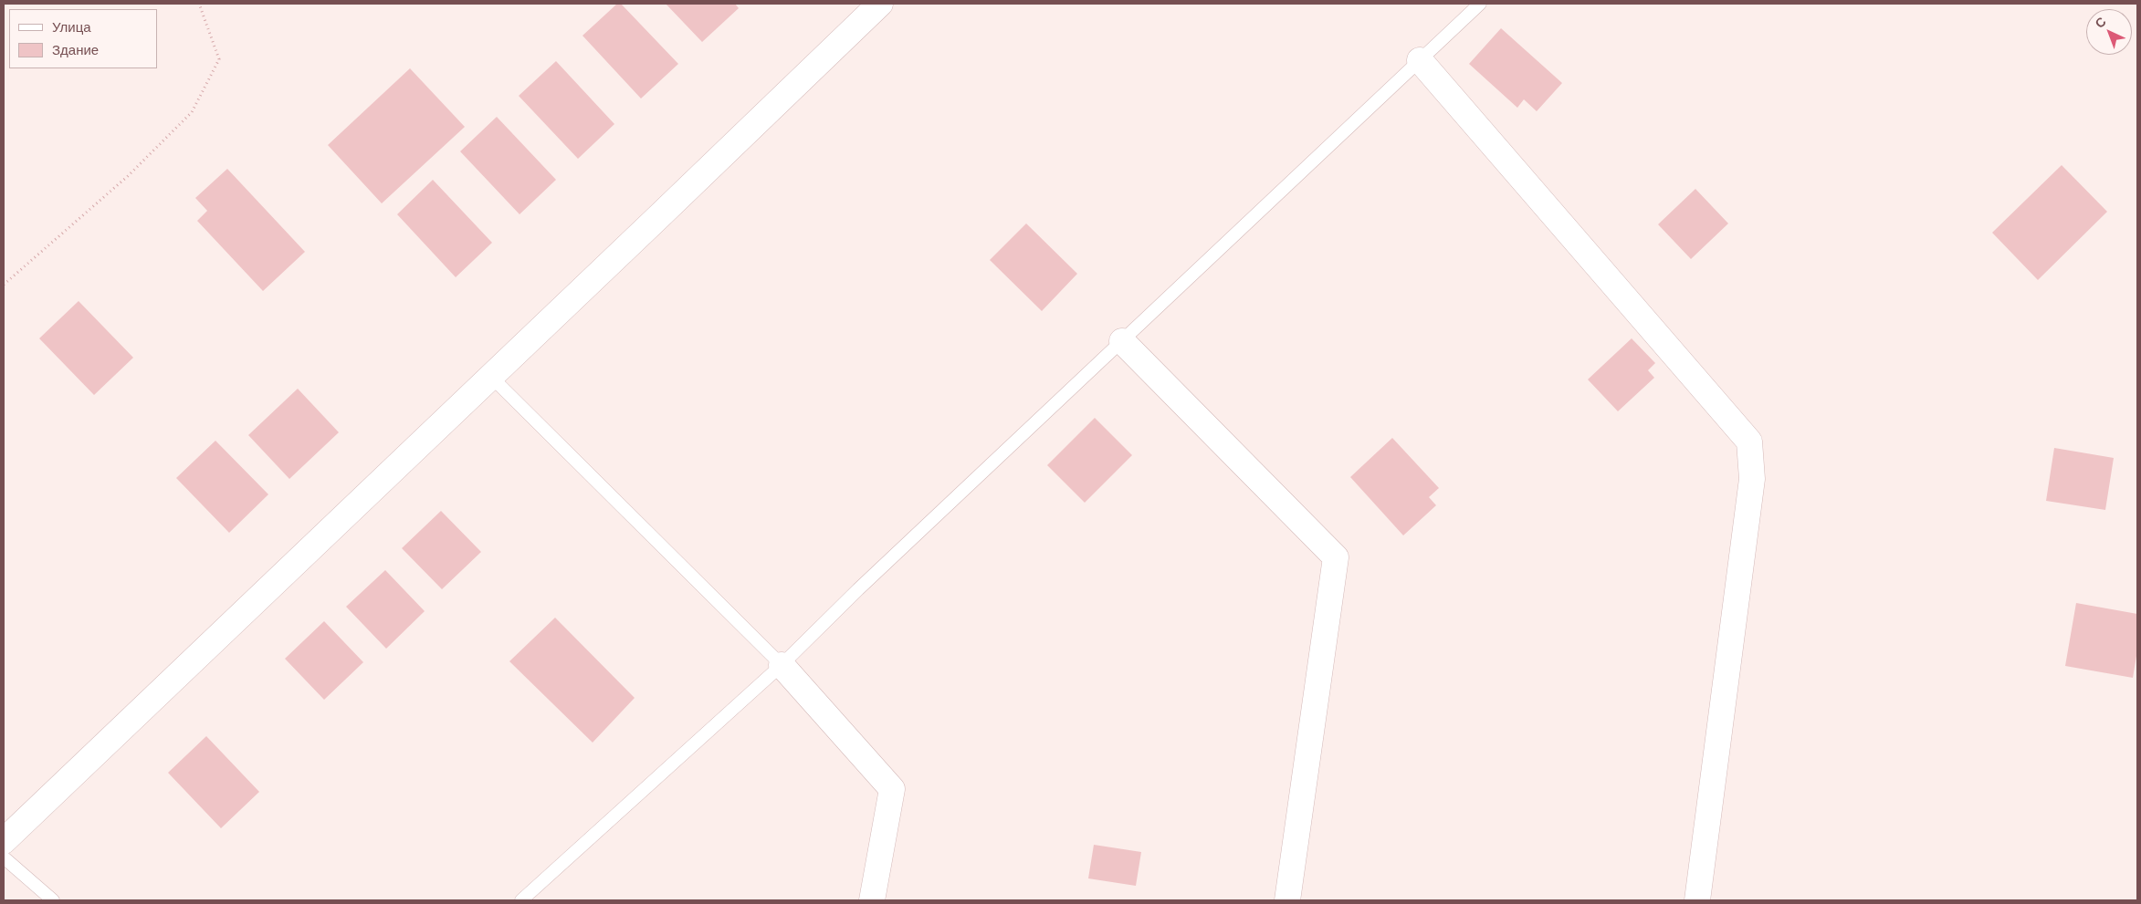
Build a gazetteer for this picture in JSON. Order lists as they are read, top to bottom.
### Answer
{
  "legend": ["Улица", "Здание"],
  "north": "top left"
}
